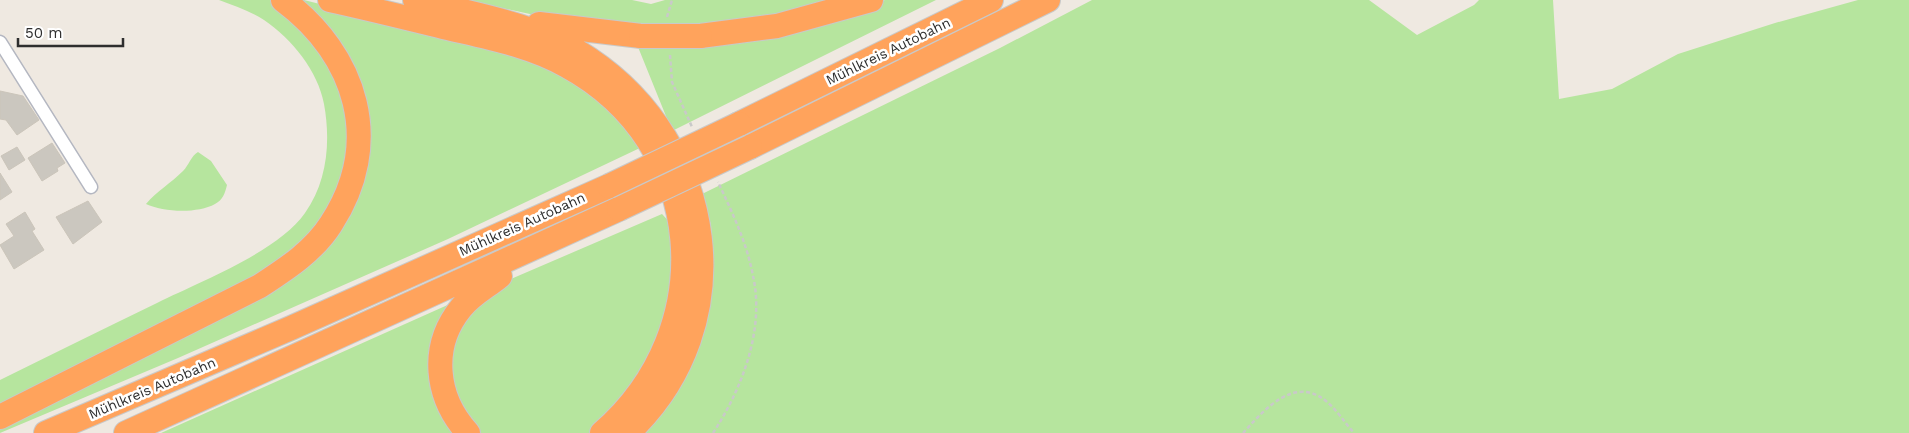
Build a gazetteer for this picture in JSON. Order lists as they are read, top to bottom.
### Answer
{
  "streets": {
    "highway": ["Mühlkreis Autobahn"]
  },
  "scale_bar": "50 m"
}
